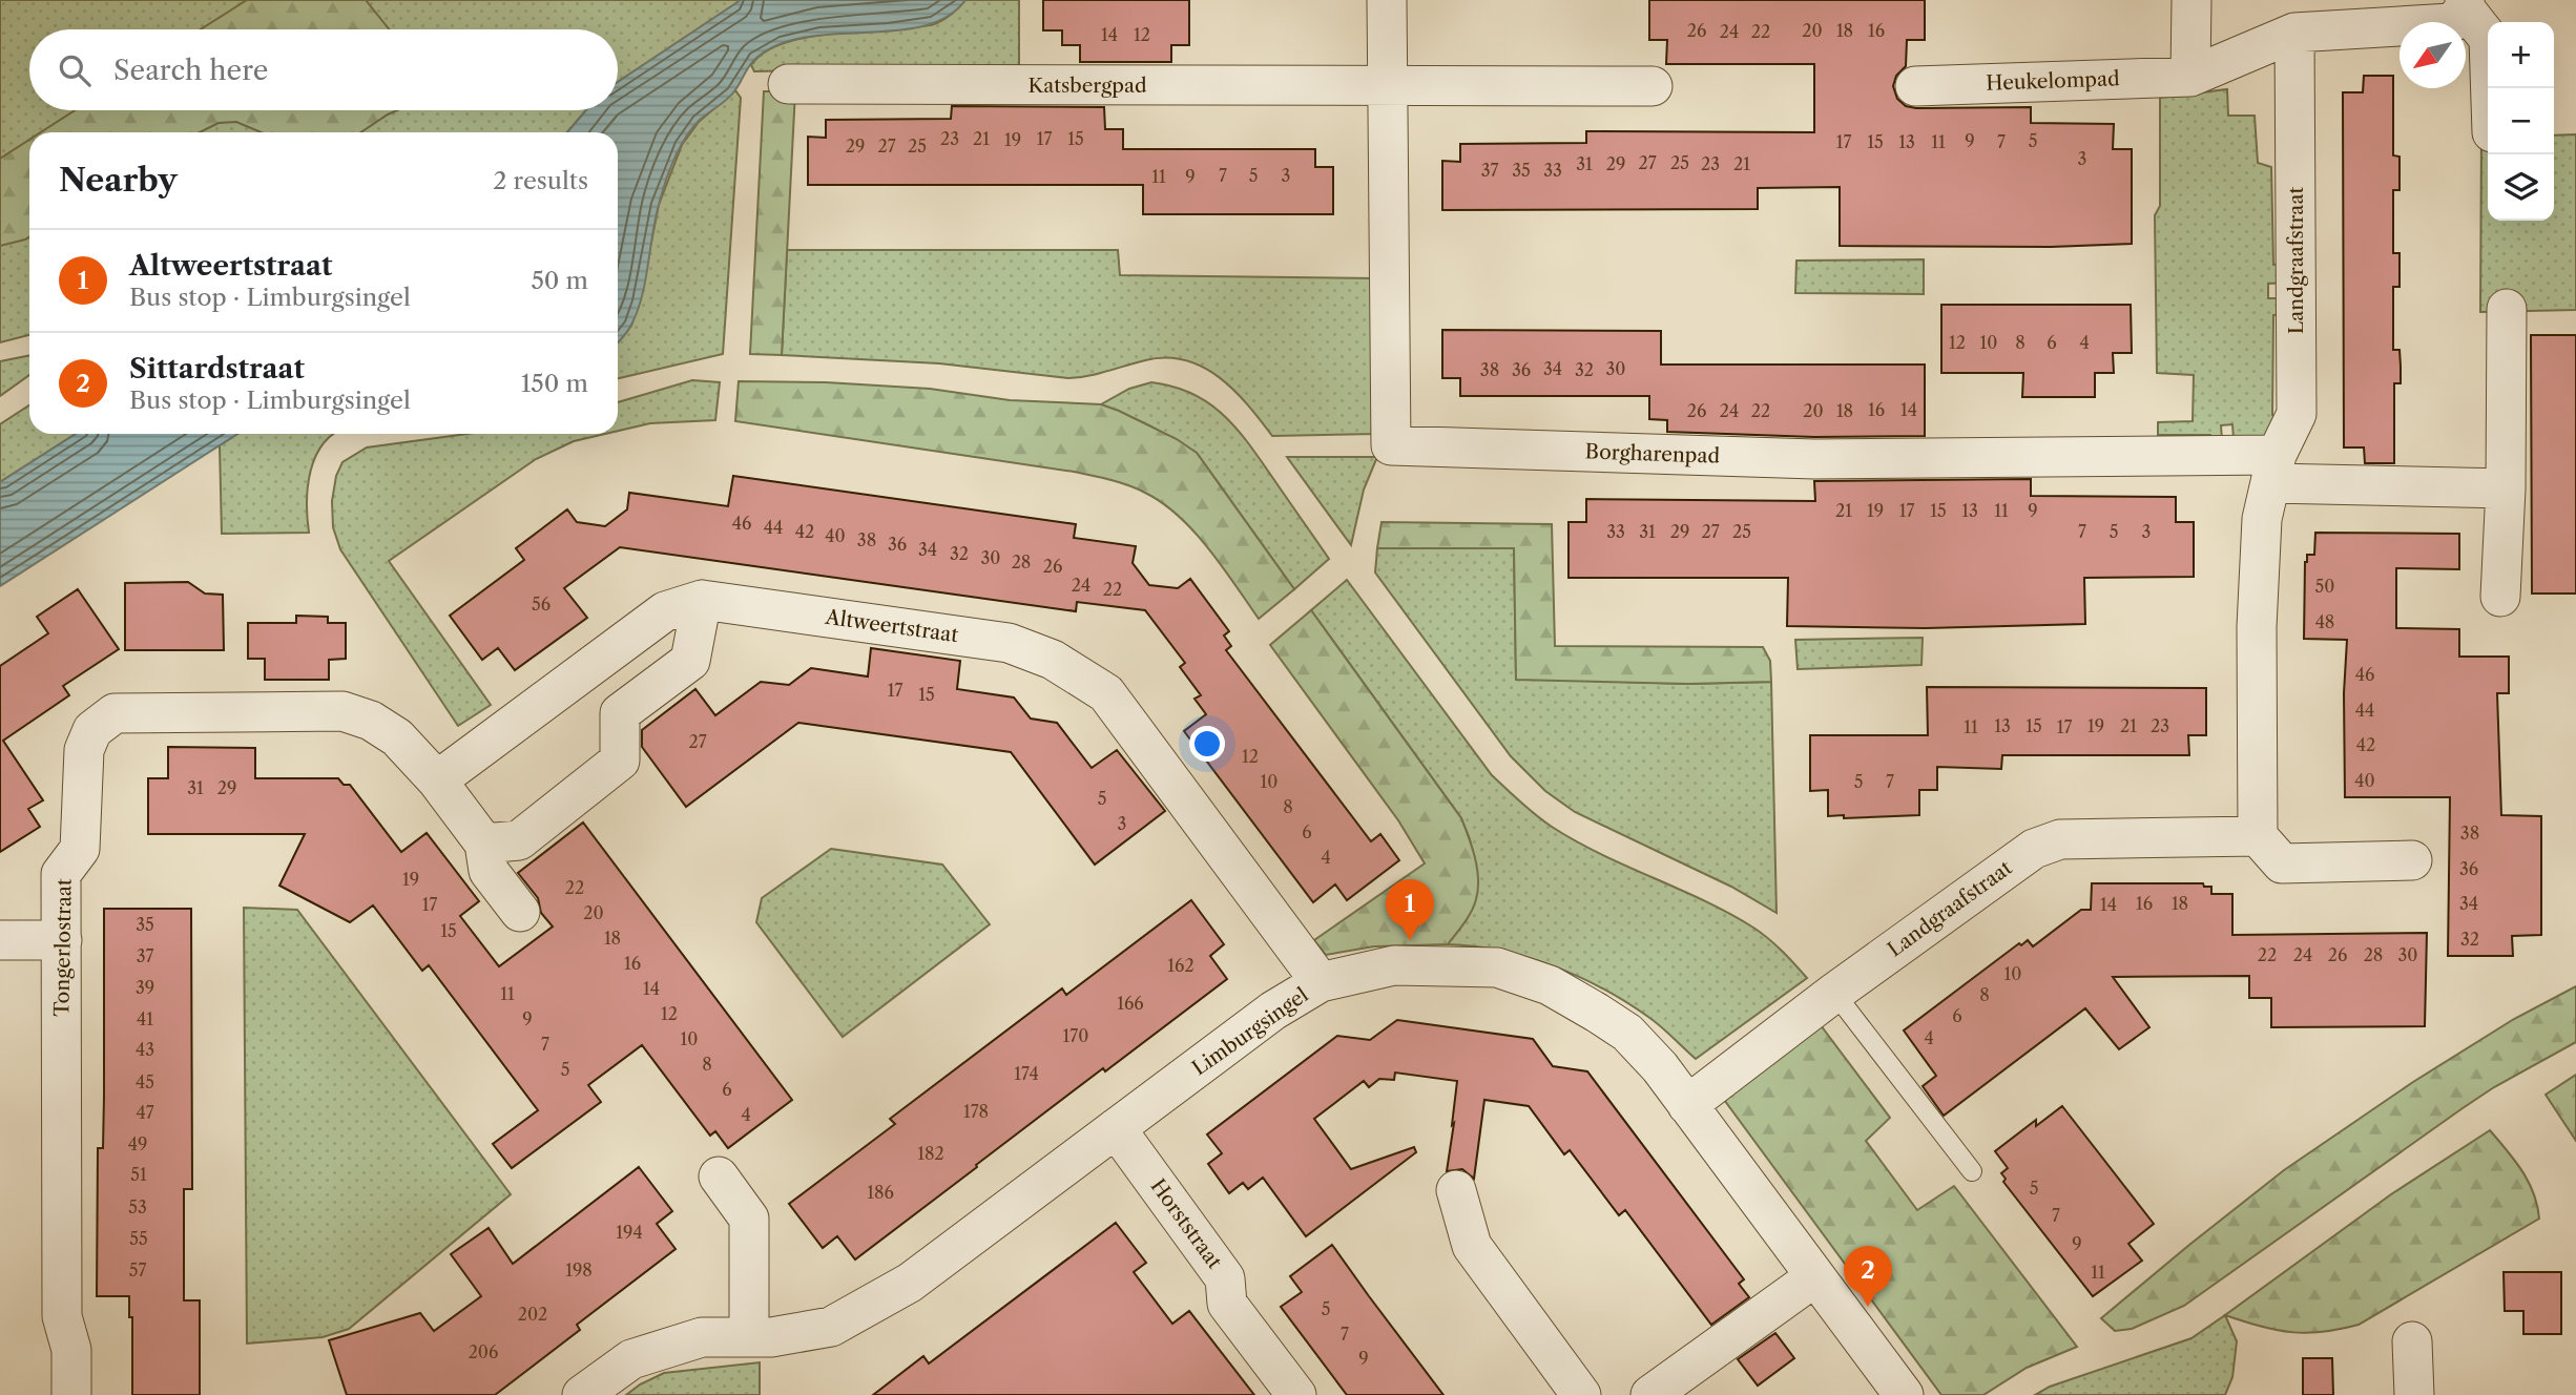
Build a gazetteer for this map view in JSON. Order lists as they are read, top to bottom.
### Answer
{
  "streets": {
    "street": [
      "Heukelompad",
      "Katsbergpad",
      "Landgraafstraat",
      "Borgharenpad",
      "Altweertstraat",
      "Tongerlostraat",
      "Limburgsingel",
      "Horststraat"
    ]
  },
  "crossings": [
    ["Katsbergpad", "Borgharenpad"],
    ["Landgraafstraat", "Borgharenpad"],
    ["Landgraafstraat", "Limburgsingel"],
    ["Altweertstraat", "Tongerlostraat"],
    ["Altweertstraat", "Limburgsingel"],
    ["Limburgsingel", "Horststraat"]
  ],
  "house_numbers": [
    "26",
    "20",
    "18",
    "16",
    "24",
    "22",
    "14",
    "12",
    "23",
    "21",
    "17",
    "15",
    "19",
    "9",
    "5",
    "17",
    "15",
    "13",
    "11",
    "7",
    "29",
    "27",
    "25",
    "3",
    "27",
    "25",
    "31",
    "29",
    "23",
    "21",
    "37",
    "35",
    "33",
    "7",
    "5",
    "3",
    "11",
    "9",
    "12",
    "10",
    "8",
    "6",
    "4",
    "34",
    "30",
    "38",
    "36",
    "32",
    "16",
    "14",
    "26",
    "24",
    "22",
    "20",
    "18",
    "21",
    "19",
    "17",
    "15",
    "13",
    "11",
    "9",
    "46",
    "44",
    "42",
    "33",
    "31",
    "29",
    "27",
    "25",
    "7",
    "5",
    "3",
    "40",
    "38",
    "36",
    "34",
    "32",
    "30",
    "28",
    "26",
    "24",
    "50",
    "22",
    "56",
    "48",
    "46",
    "17",
    "15",
    "44",
    "13",
    "15",
    "19",
    "21",
    "23",
    "11",
    "17",
    "27",
    "42",
    "12",
    "40",
    "10",
    "5",
    "7",
    "31",
    "29",
    "5",
    "8",
    "3",
    "6",
    "38",
    "4",
    "36",
    "19",
    "22",
    "16",
    "18",
    "34",
    "17",
    "14",
    "20",
    "35",
    "15",
    "18",
    "32",
    "22",
    "24",
    "26",
    "28",
    "30",
    "37",
    "16",
    "162",
    "10",
    "39",
    "14",
    "11",
    "8",
    "166",
    "12",
    "6",
    "41",
    "9",
    "170",
    "4",
    "10",
    "7",
    "43",
    "8",
    "5",
    "174",
    "45",
    "6",
    "178",
    "47",
    "4",
    "49",
    "182",
    "51",
    "5",
    "186",
    "53",
    "7",
    "194",
    "55",
    "9",
    "57",
    "198",
    "11",
    "5",
    "202",
    "7",
    "206",
    "9"
  ],
  "north": "bottom left",
  "page": {
    "map_buttons": ["+", "−"],
    "search": "Search here",
    "heading": ["Nearby", "2 results"],
    "list": [
      {
        "mark": "1",
        "name": "Altweertstraat",
        "note": "Bus stop · Limburgsingel",
        "value": "50 m"
      },
      {
        "mark": "2",
        "name": "Sittardstraat",
        "note": "Bus stop · Limburgsingel",
        "value": "150 m"
      }
    ],
    "pins": ["1", "2"]
  }
}
